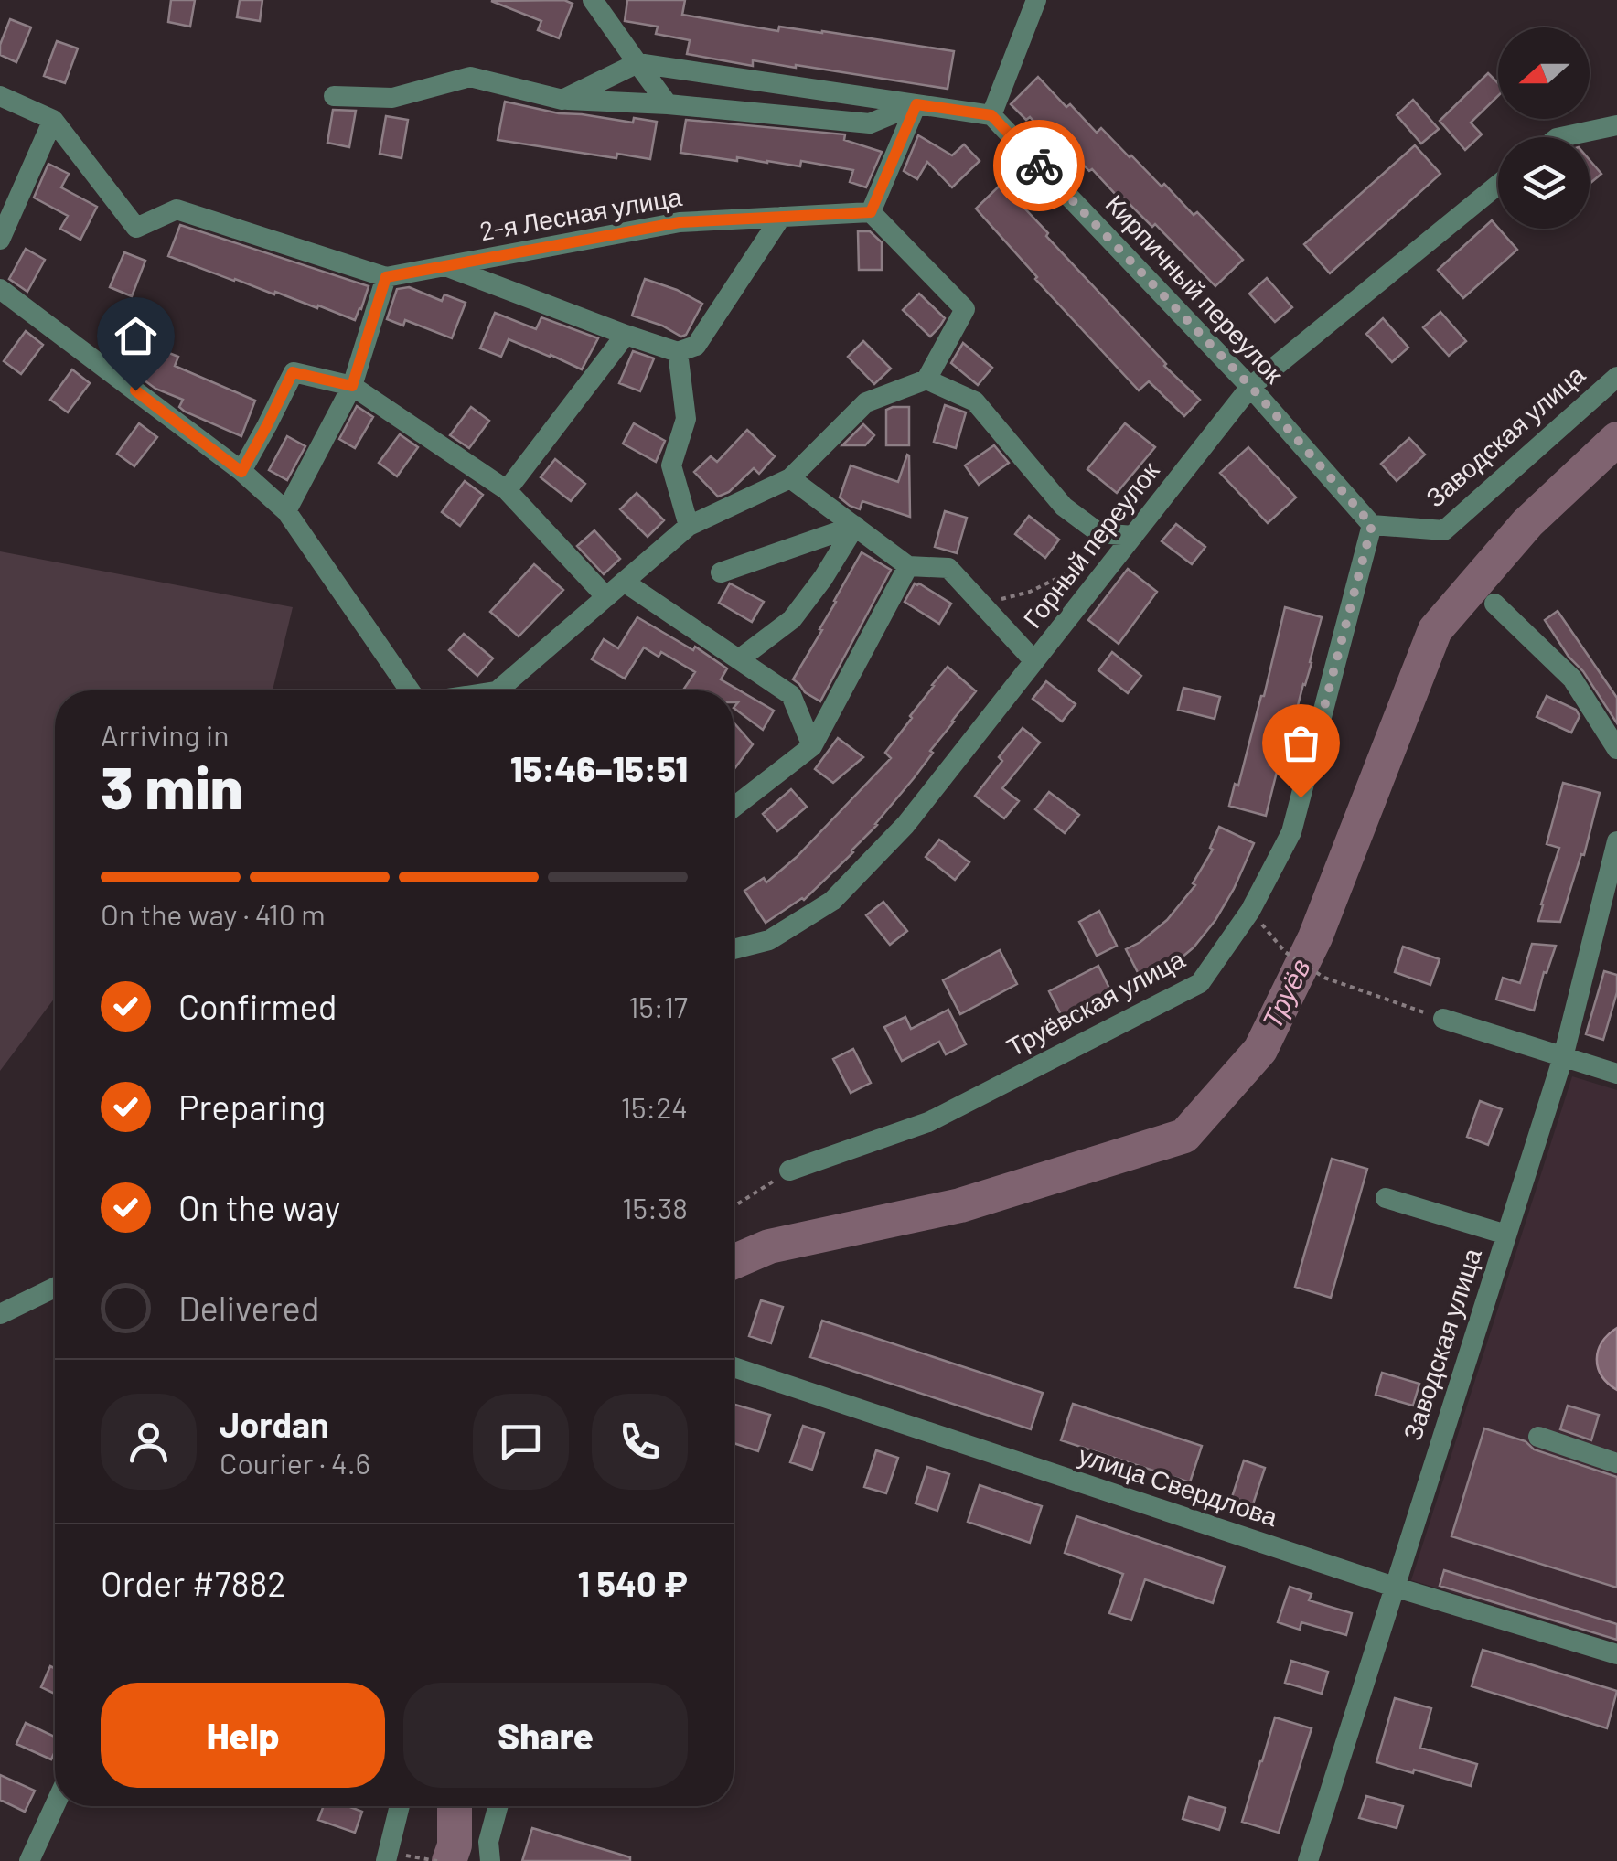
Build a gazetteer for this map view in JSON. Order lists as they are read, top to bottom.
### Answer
{
  "streets": {
    "street": [
      "2-я Лесная улица",
      "Кирпичный переулок",
      "Заводская улица",
      "Горный переулок",
      "Труёвская улица",
      "улица Свердлова"
    ]
  },
  "crossings": [
    ["Кирпичный переулок", "Заводская улица"],
    ["Кирпичный переулок", "Горный переулок"],
    ["Кирпичный переулок", "Труёвская улица"],
    ["Заводская улица", "Труёвская улица"],
    ["Заводская улица", "улица Свердлова"]
  ],
  "water": ["Труёв"],
  "north": "left",
  "page": {
    "heading": ["3 min", "Arriving in", "15:46–15:51"],
    "panel": [
      "Jordan",
      "Courier · 4.6",
      "Order #7882",
      "1 540 ₽"
    ],
    "bar": "On the way · 410 m",
    "list": [
      ["Confirmed", "15:17"],
      ["Preparing", "15:24"],
      ["On the way", "15:38"],
      "Delivered"
    ],
    "buttons": ["Help", "Share"]
  }
}
